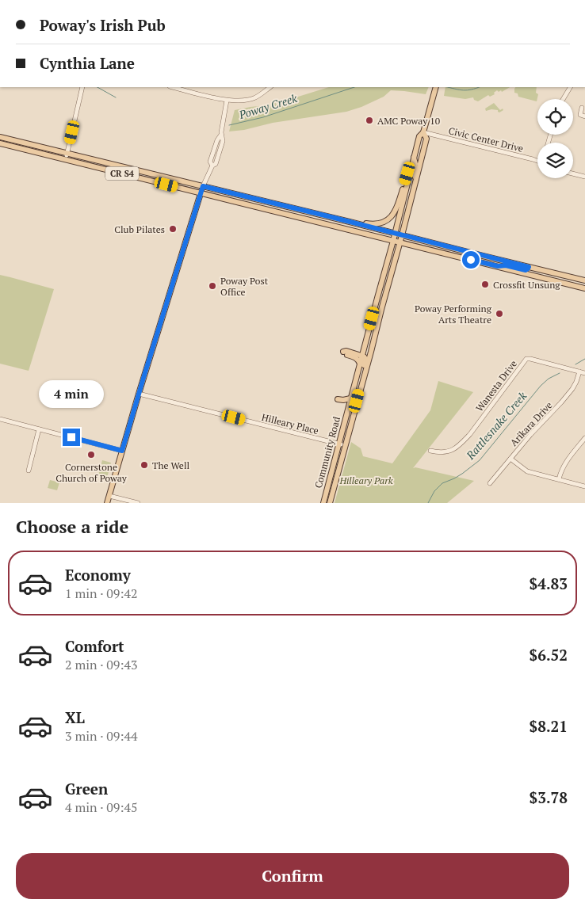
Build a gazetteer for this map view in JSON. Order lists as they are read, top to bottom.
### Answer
{
  "streets": {
    "main road": ["CR S4", "Community Road"],
    "street": [
      "Civic Center Drive",
      "Wanesta Drive",
      "Hilleary Place",
      "Arikara Drive"
    ]
  },
  "crossings": [
    ["Civic Center Drive", "Community Road"],
    ["CR S4", "Community Road"],
    ["Wanesta Drive", "Arikara Drive"],
    ["Hilleary Place", "Community Road"]
  ],
  "water": ["Poway Creek", "Rattlesnake Creek"],
  "parks": ["Hilleary Park"],
  "places": [
    "AMC Poway 10",
    "Club Pilates",
    "Crossfit Unsung",
    "Poway Post Office",
    "Poway Performing Arts Theatre",
    "Cornerstone Church of Poway",
    "The Well"
  ],
  "page": {
    "banner": ["Poway's Irish Pub", "Cynthia Lane"],
    "bubble": "4 min",
    "heading": "Choose a ride",
    "list": [
      {
        "name": "Economy",
        "note": "1 min · 09:42",
        "value": "$4.83"
      },
      {
        "name": "Comfort",
        "note": "2 min · 09:43",
        "value": "$6.52"
      },
      {
        "name": "XL",
        "note": "3 min · 09:44",
        "value": "$8.21"
      },
      {
        "name": "Green",
        "note": "4 min · 09:45",
        "value": "$3.78"
      }
    ],
    "buttons": "Confirm"
  }
}
